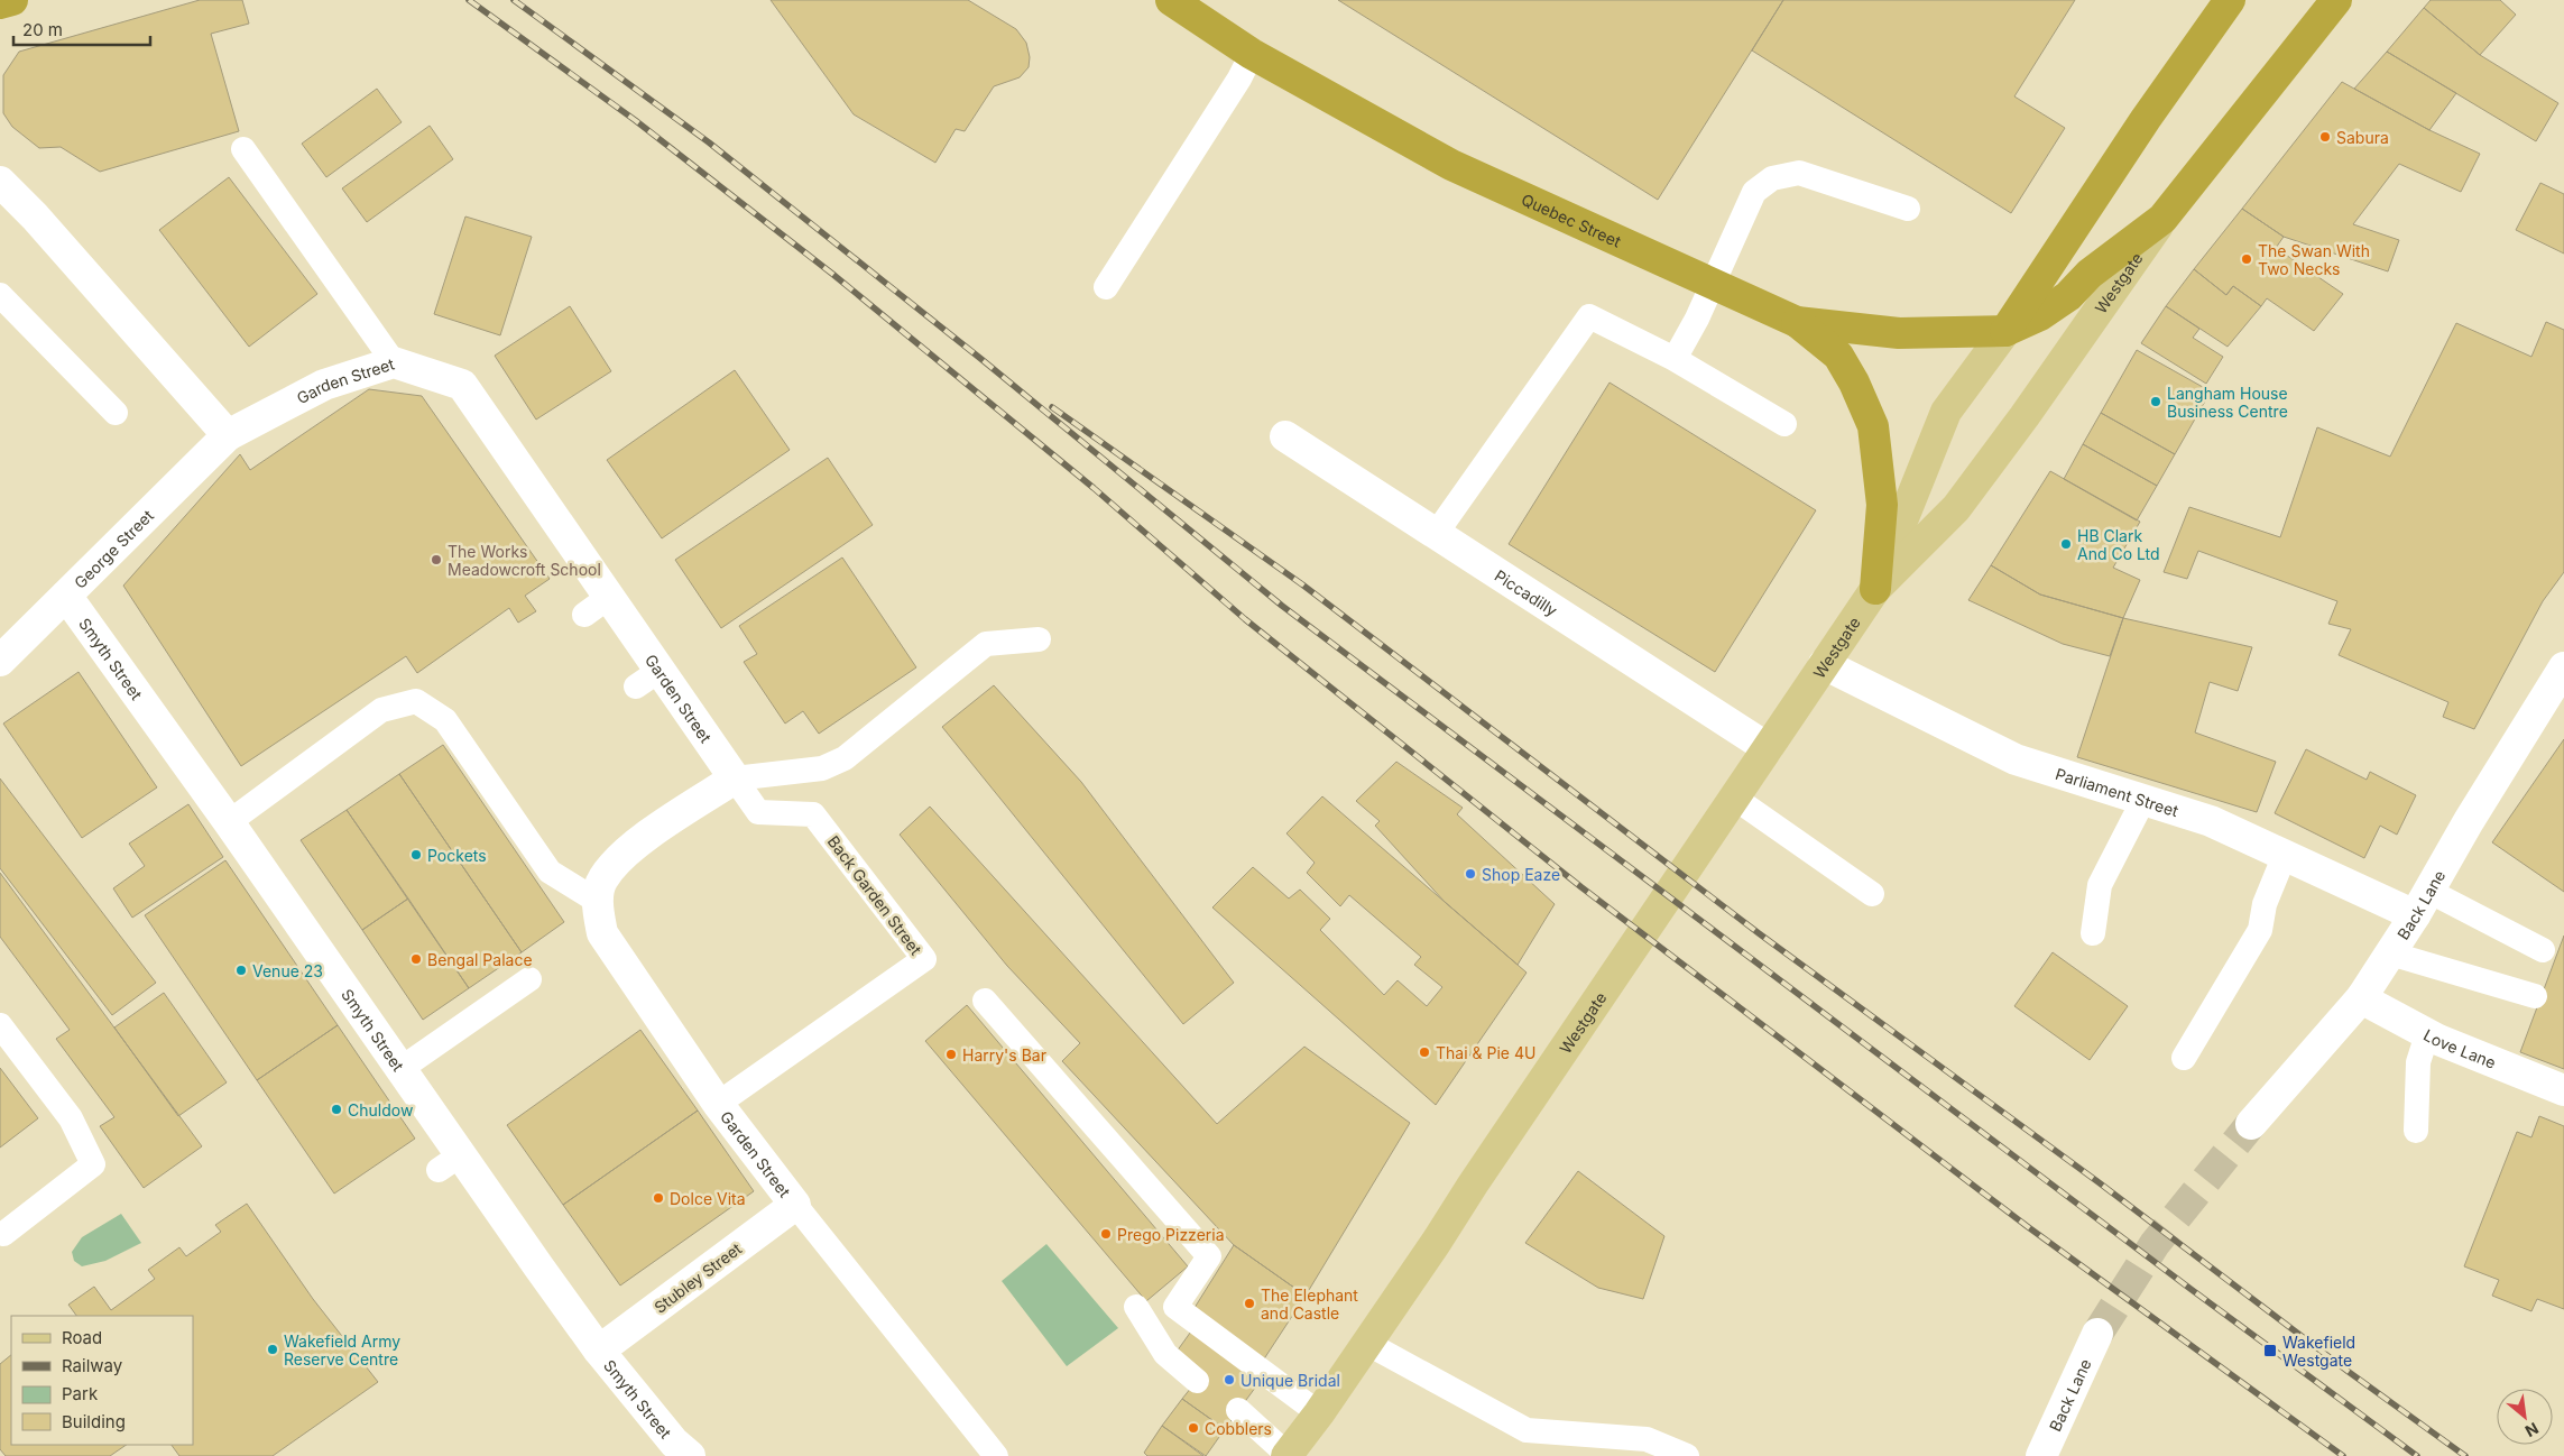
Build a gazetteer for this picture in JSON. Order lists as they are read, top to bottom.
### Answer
{
  "streets": {
    "highway": ["Quebec Street", "Westgate"],
    "street": [
      "Garden Street",
      "George Street",
      "Piccadilly",
      "Smyth Street",
      "Parliament Street",
      "Back Lane",
      "Love Lane",
      "Stubley Street"
    ],
    "lane": ["Back Garden Street"]
  },
  "crossings": [
    ["Quebec Street", "Westgate"],
    ["Westgate", "Piccadilly"],
    ["Westgate", "Parliament Street"],
    ["Garden Street", "George Street"],
    ["Garden Street", "Back Garden Street"],
    ["Garden Street", "Stubley Street"],
    ["George Street", "Smyth Street"],
    ["Smyth Street", "Stubley Street"],
    ["Parliament Street", "Back Lane"],
    ["Back Lane", "Love Lane"]
  ],
  "places": {
    "other": [
      "Sabura",
      "The Swan With Two Necks",
      "Langham House Business Centre",
      "HB Clark And Co Ltd",
      "The Works Meadowcroft School",
      "Pockets",
      "Shop Eaze",
      "Bengal Palace",
      "Venue 23",
      "Thai & Pie 4U",
      "Harry's Bar",
      "Chuldow",
      "Dolce Vita",
      "Prego Pizzeria",
      "The Elephant and Castle",
      "Wakefield Army Reserve Centre",
      "Unique Bridal",
      "Cobblers"
    ],
    "transit": ["Wakefield Westgate"]
  },
  "legend": [
    "Road",
    "Railway",
    "Park",
    "Building"
  ],
  "scale_bar": "20 m",
  "north": "bottom right"
}
